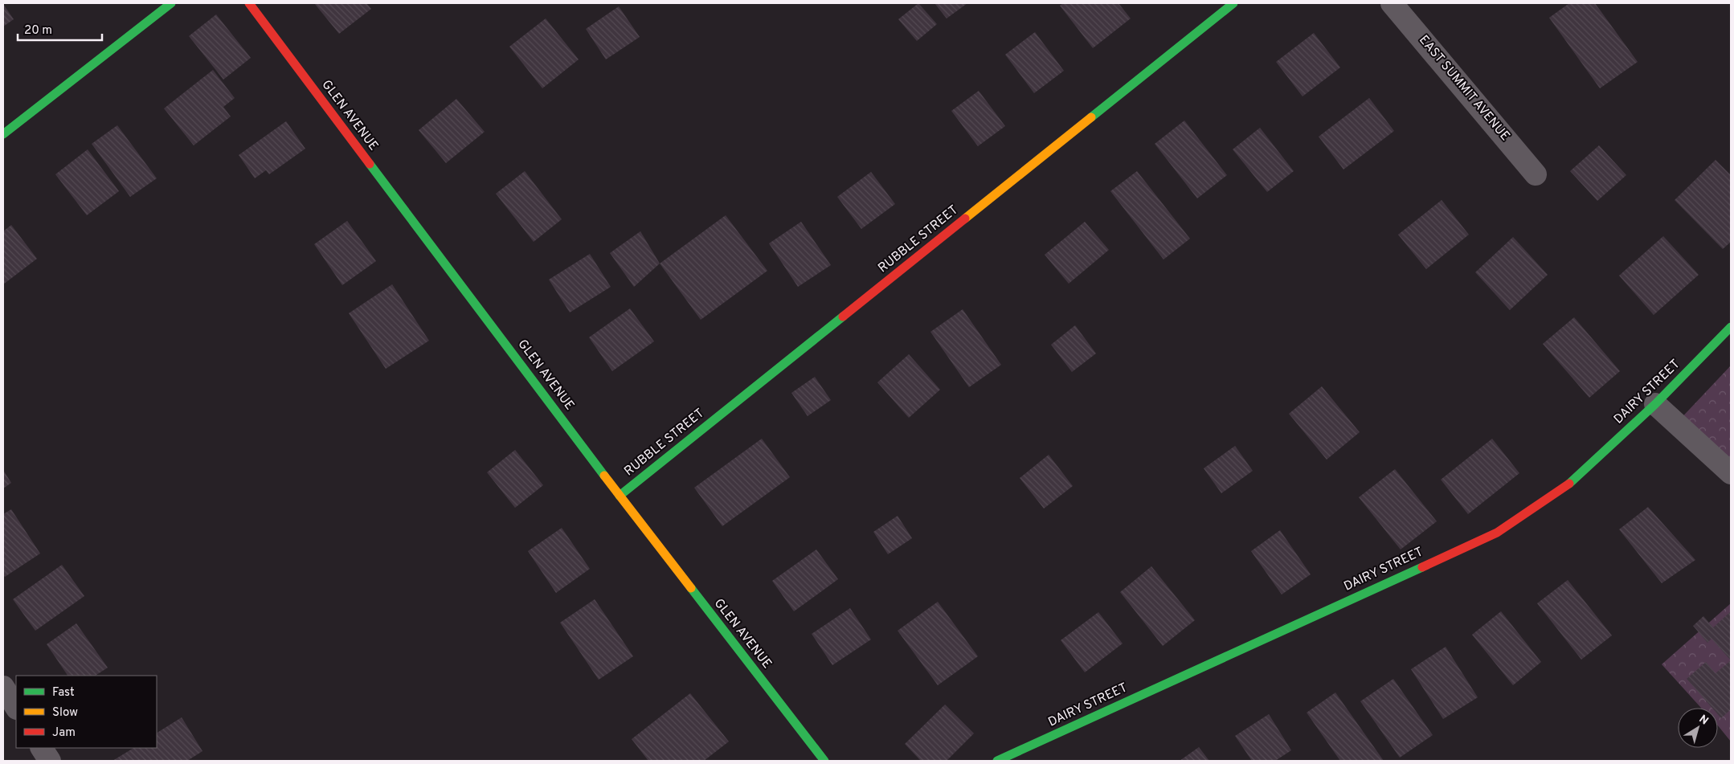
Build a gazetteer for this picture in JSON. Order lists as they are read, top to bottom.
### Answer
{
  "streets": {
    "street": [
      "EAST SUMMIT AVENUE",
      "GLEN AVENUE",
      "RUBBLE STREET",
      "DAIRY STREET"
    ]
  },
  "crossings": [
    ["GLEN AVENUE", "RUBBLE STREET"]
  ],
  "legend": ["Fast", "Slow", "Jam"],
  "scale_bar": "20 m",
  "north": "top right"
}
